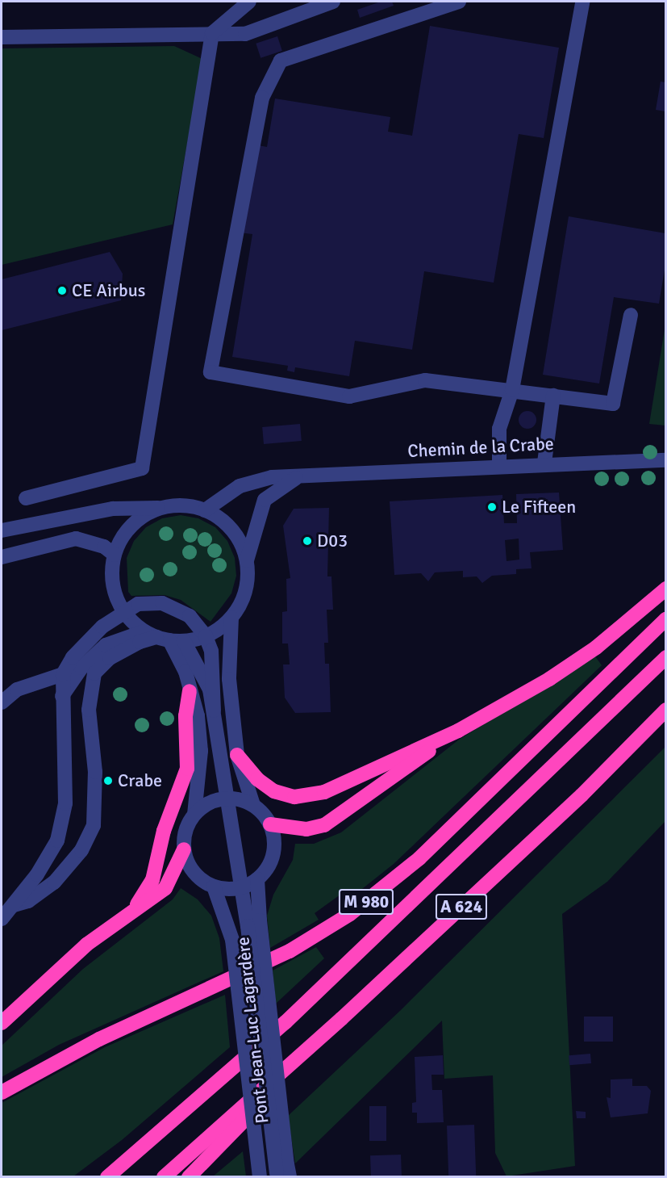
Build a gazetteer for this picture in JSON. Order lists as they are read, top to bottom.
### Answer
{
  "streets": {
    "highway": ["M 980", "A 624"],
    "street": ["Chemin de la Crabe", "Pont Jean-Luc Lagardère"]
  },
  "places": [
    "CE Airbus",
    "Le Fifteen",
    "D03",
    "Crabe"
  ]
}
